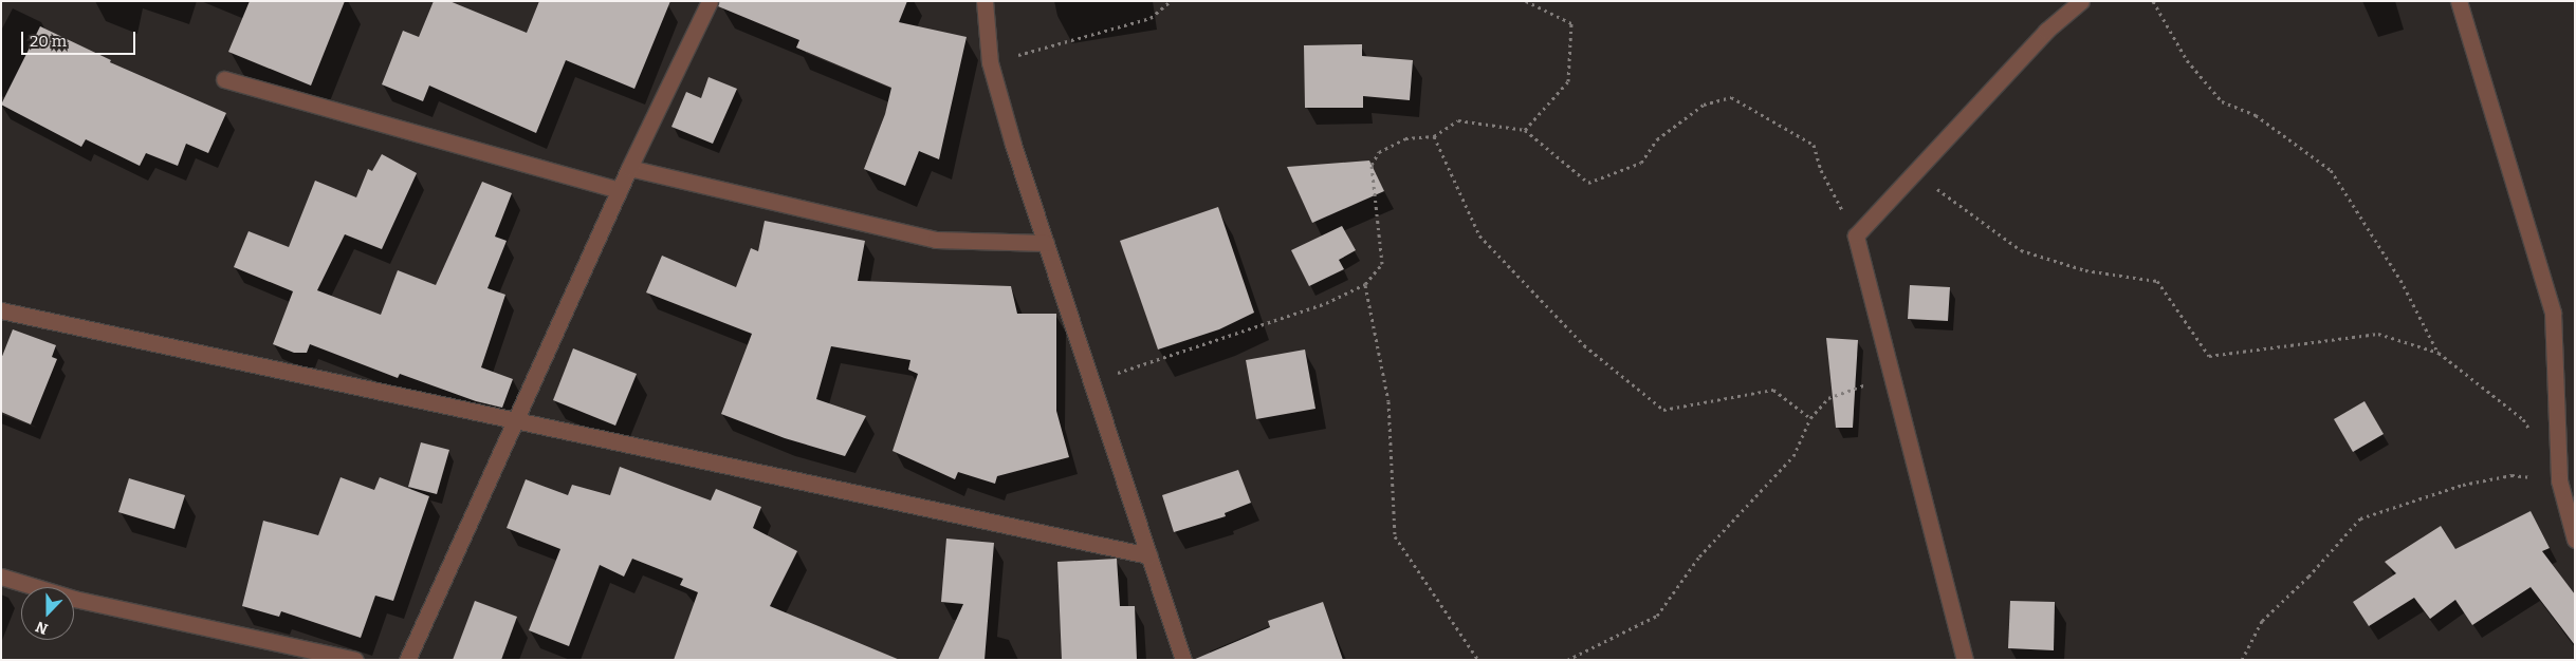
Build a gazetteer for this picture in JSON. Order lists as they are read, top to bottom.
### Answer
{
  "scale_bar": "20 m",
  "north": "bottom"
}
